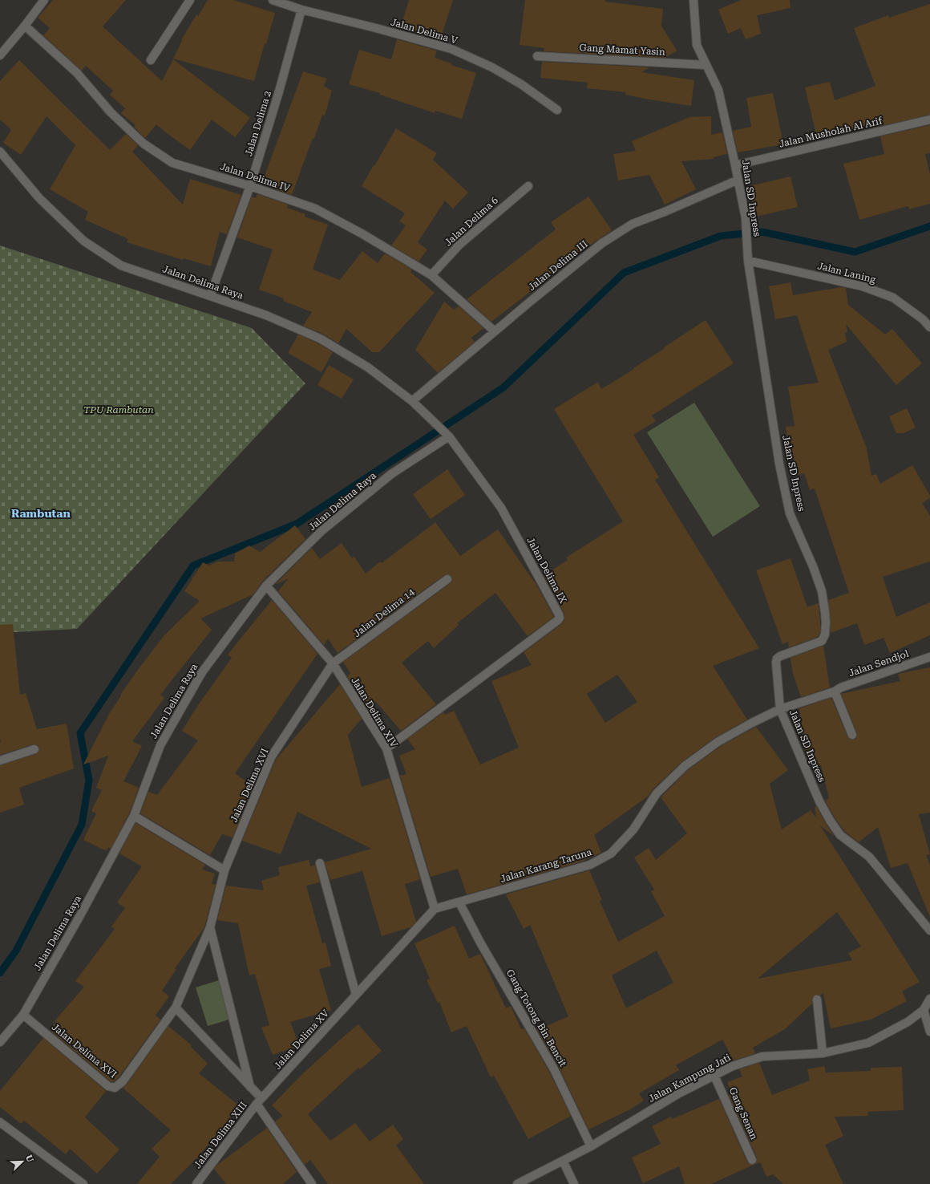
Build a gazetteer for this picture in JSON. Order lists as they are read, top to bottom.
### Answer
{
  "streets": {
    "street": [
      "Jalan Delima V",
      "Gang Mamat Yasin",
      "Jalan Delima 2",
      "Jalan Musholah Al Arif",
      "Jalan Delima IV",
      "Jalan SD Inpress",
      "Jalan Delima 6",
      "Jalan Delima III",
      "Jalan Laning",
      "Jalan Delima Raya",
      "Jalan Delima IX",
      "Jalan Delima 14",
      "Jalan Sendjol",
      "Jalan Delima XIV",
      "Jalan Delima XVI",
      "Jalan Karang Taruna",
      "Gang Totong Bin Bencit",
      "Jalan Delima XV",
      "Jalan Kampung Jati",
      "Gang Senan",
      "Jalan Delima XIII"
    ]
  },
  "crossings": [
    ["Jalan Delima V", "Jalan Delima 2"],
    ["Gang Mamat Yasin", "Jalan SD Inpress"],
    ["Jalan Delima 2", "Jalan Delima IV"],
    ["Jalan Delima 2", "Jalan Delima Raya"],
    ["Jalan Musholah Al Arif", "Jalan SD Inpress"],
    ["Jalan Delima IV", "Jalan Delima 6"],
    ["Jalan Delima IV", "Jalan Delima III"],
    ["Jalan SD Inpress", "Jalan Delima III"],
    ["Jalan SD Inpress", "Jalan Laning"],
    ["Jalan SD Inpress", "Jalan Sendjol"],
    ["Jalan SD Inpress", "Jalan Karang Taruna"],
    ["Jalan Delima III", "Jalan Delima Raya"],
    ["Jalan Delima Raya", "Jalan Delima IX"],
    ["Jalan Delima Raya", "Jalan Delima XIV"],
    ["Jalan Delima Raya", "Jalan Delima XVI"],
    ["Jalan Delima IX", "Jalan Delima XIV"],
    ["Jalan Delima 14", "Jalan Delima XIV"],
    ["Jalan Delima 14", "Jalan Delima XVI"],
    ["Jalan Sendjol", "Jalan Karang Taruna"],
    ["Jalan Delima XIV", "Jalan Delima XVI"],
    ["Jalan Delima XIV", "Jalan Karang Taruna"],
    ["Jalan Delima XIV", "Jalan Delima XV"],
    ["Jalan Delima XVI", "Jalan Delima XV"],
    ["Jalan Delima XVI", "Jalan Delima XIII"],
    ["Jalan Karang Taruna", "Gang Totong Bin Bencit"],
    ["Jalan Karang Taruna", "Jalan Delima XV"],
    ["Gang Totong Bin Bencit", "Jalan Kampung Jati"],
    ["Jalan Delima XV", "Jalan Delima XIII"],
    ["Jalan Kampung Jati", "Gang Senan"]
  ],
  "districts": ["Rambutan"],
  "parks": ["TPU Rambutan"],
  "north": "top right"
}
